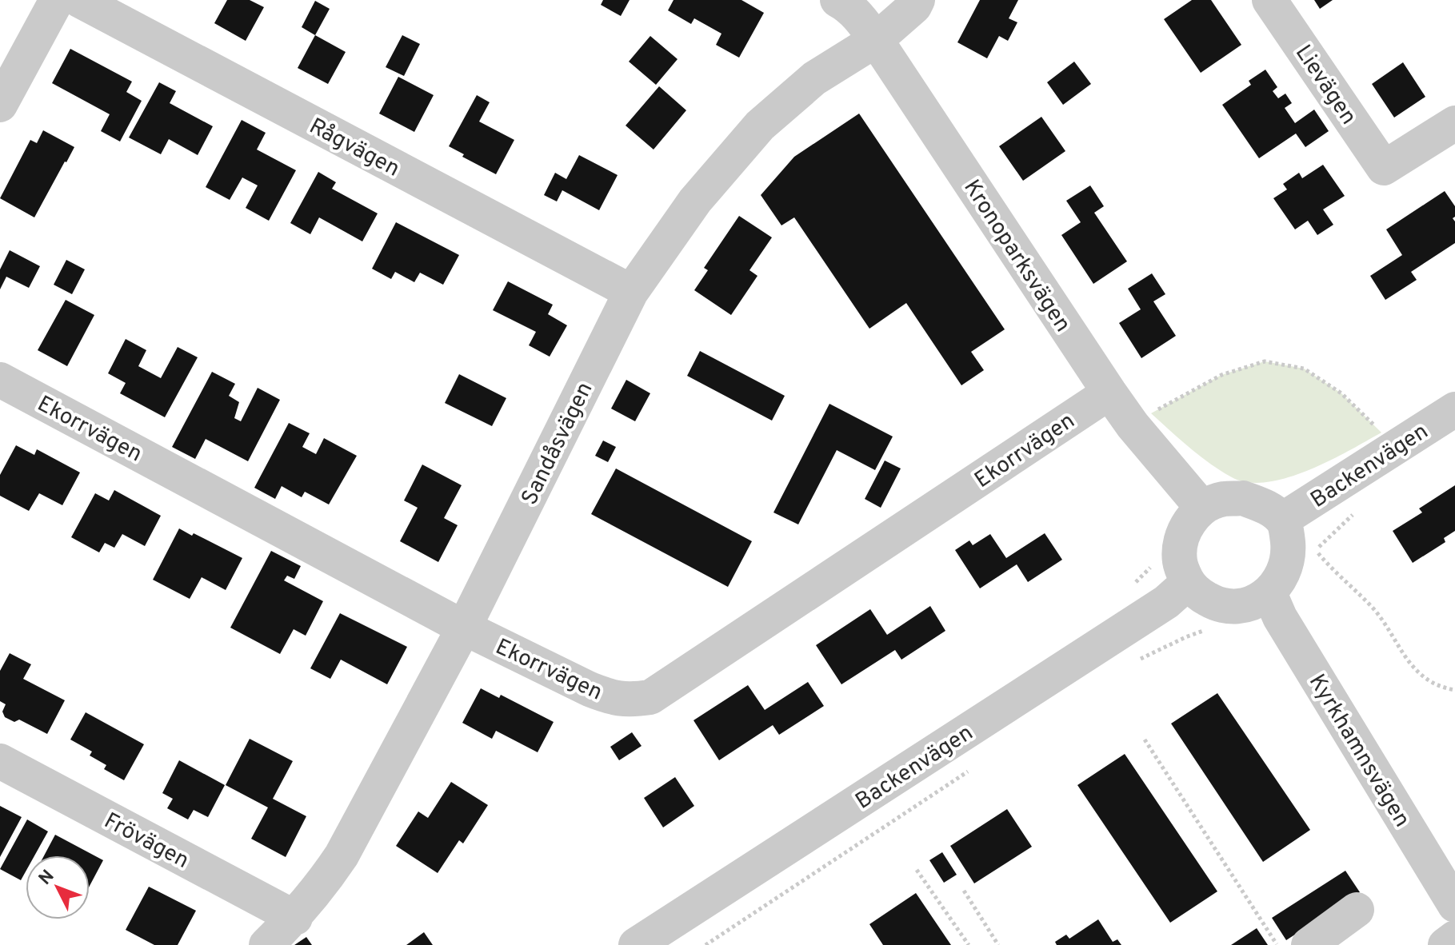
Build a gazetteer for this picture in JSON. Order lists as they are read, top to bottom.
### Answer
{
  "streets": {
    "street": [
      "Lievägen",
      "Rågvägen",
      "Kronoparksvägen",
      "Ekorrvägen",
      "Sandåsvägen",
      "Backenvägen",
      "Kyrkhamnsvägen",
      "Frövägen"
    ]
  },
  "crossings": [
    ["Rågvägen", "Sandåsvägen"],
    ["Kronoparksvägen", "Ekorrvägen"],
    ["Kronoparksvägen", "Sandåsvägen"],
    ["Kronoparksvägen", "Backenvägen"],
    ["Kronoparksvägen", "Kyrkhamnsvägen"],
    ["Ekorrvägen", "Sandåsvägen"],
    ["Sandåsvägen", "Frövägen"],
    ["Backenvägen", "Kyrkhamnsvägen"]
  ],
  "north": "top left"
}
